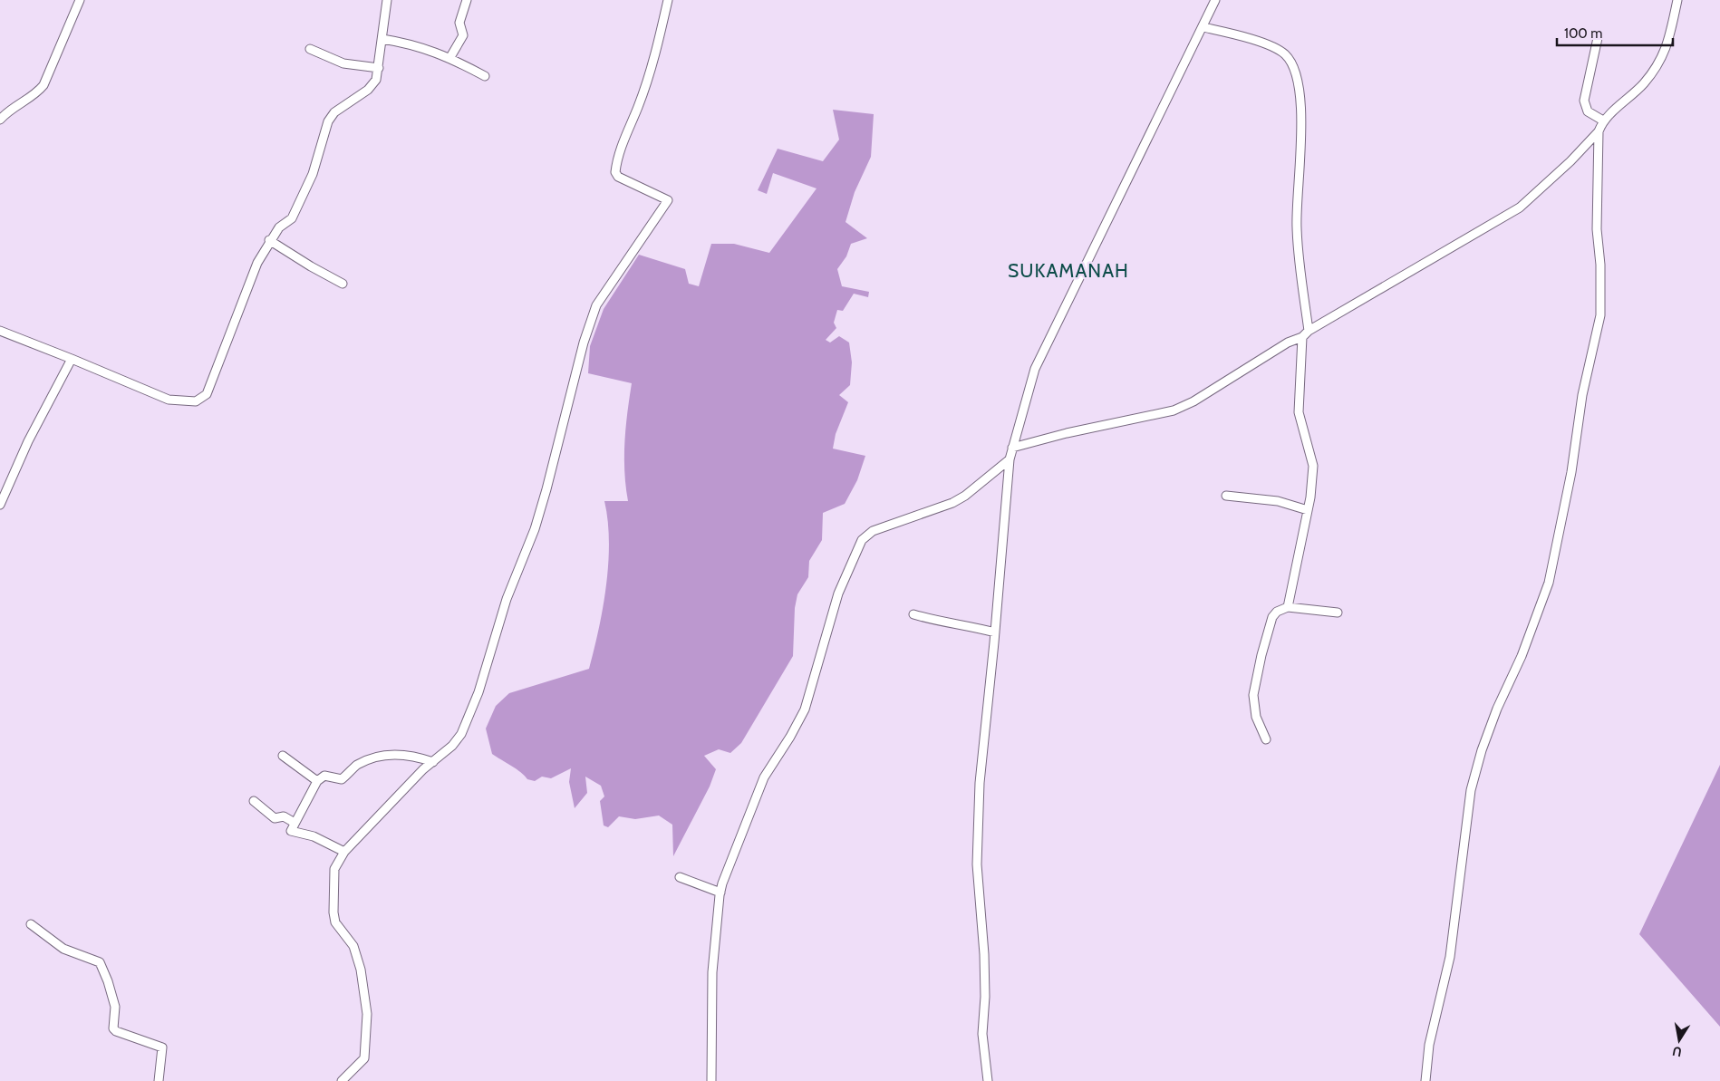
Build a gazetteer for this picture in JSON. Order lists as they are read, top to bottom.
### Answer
{
  "districts": ["SUKAMANAH"],
  "scale_bar": "100 m",
  "north": "bottom"
}
